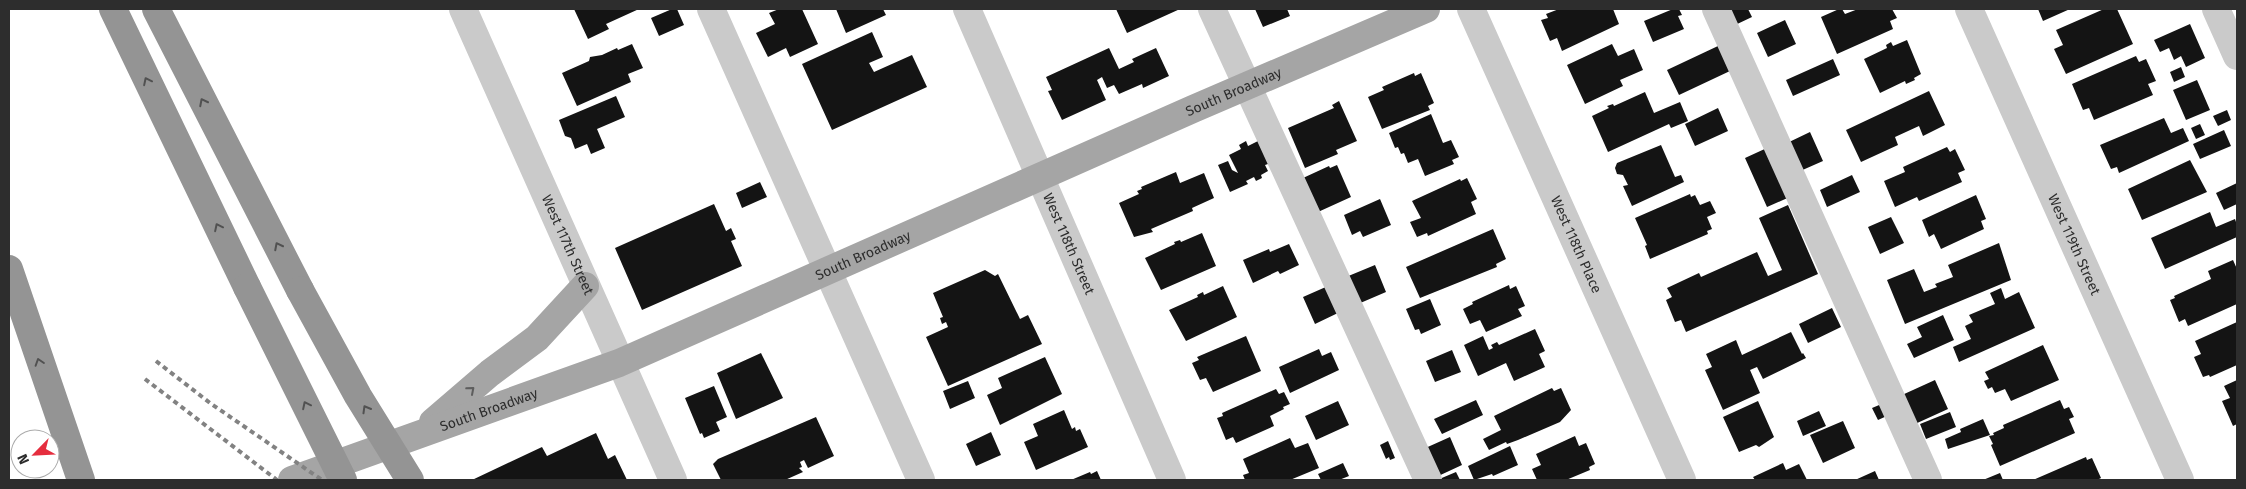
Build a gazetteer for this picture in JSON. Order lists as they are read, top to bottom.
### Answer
{
  "streets": {
    "main road": ["South Broadway"],
    "street": [
      "West 118th Street",
      "West 118th Place",
      "West 119th Street",
      "West 117th Street"
    ]
  },
  "crossings": [
    ["South Broadway", "West 118th Street"],
    ["South Broadway", "West 117th Street"]
  ],
  "north": "bottom left"
}
